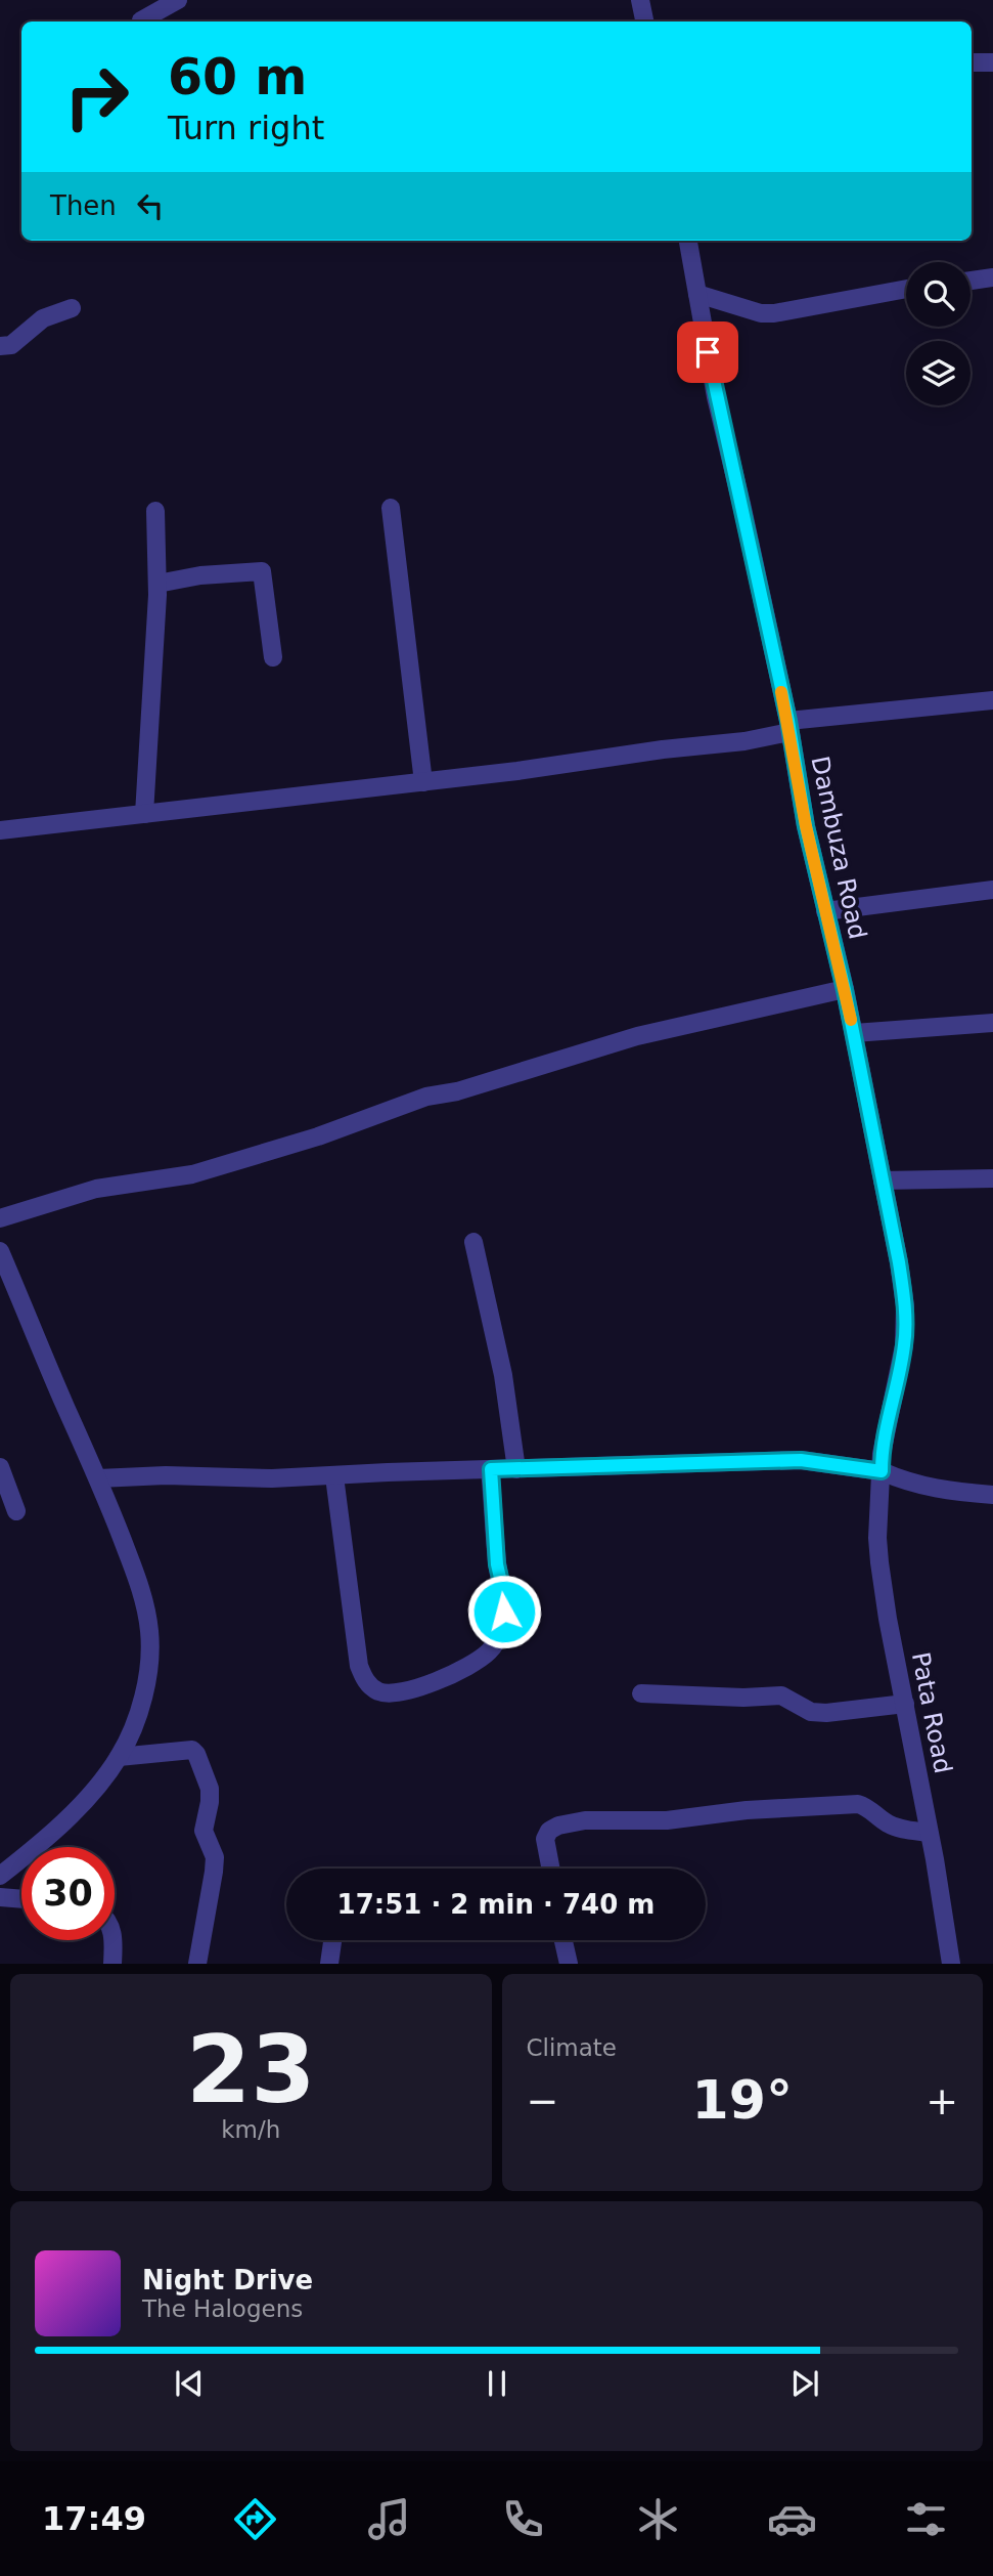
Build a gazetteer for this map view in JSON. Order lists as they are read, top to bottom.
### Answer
{
  "streets": {
    "street": ["Dambuza Road", "Pata Road"]
  },
  "crossings": [
    ["Dambuza Road", "Pata Road"]
  ],
  "page": {
    "turn": ["60 m", "Turn right"],
    "then": "Then",
    "limit": "30",
    "trip": "17:51 · 2 min · 740 m",
    "tile": [
      ["23", "km/h"],
      "Climate"
    ],
    "heat": ["−", "19°", "+"],
    "song": ["Night Drive", "The Halogens"],
    "tabs": "17:49"
  }
}
